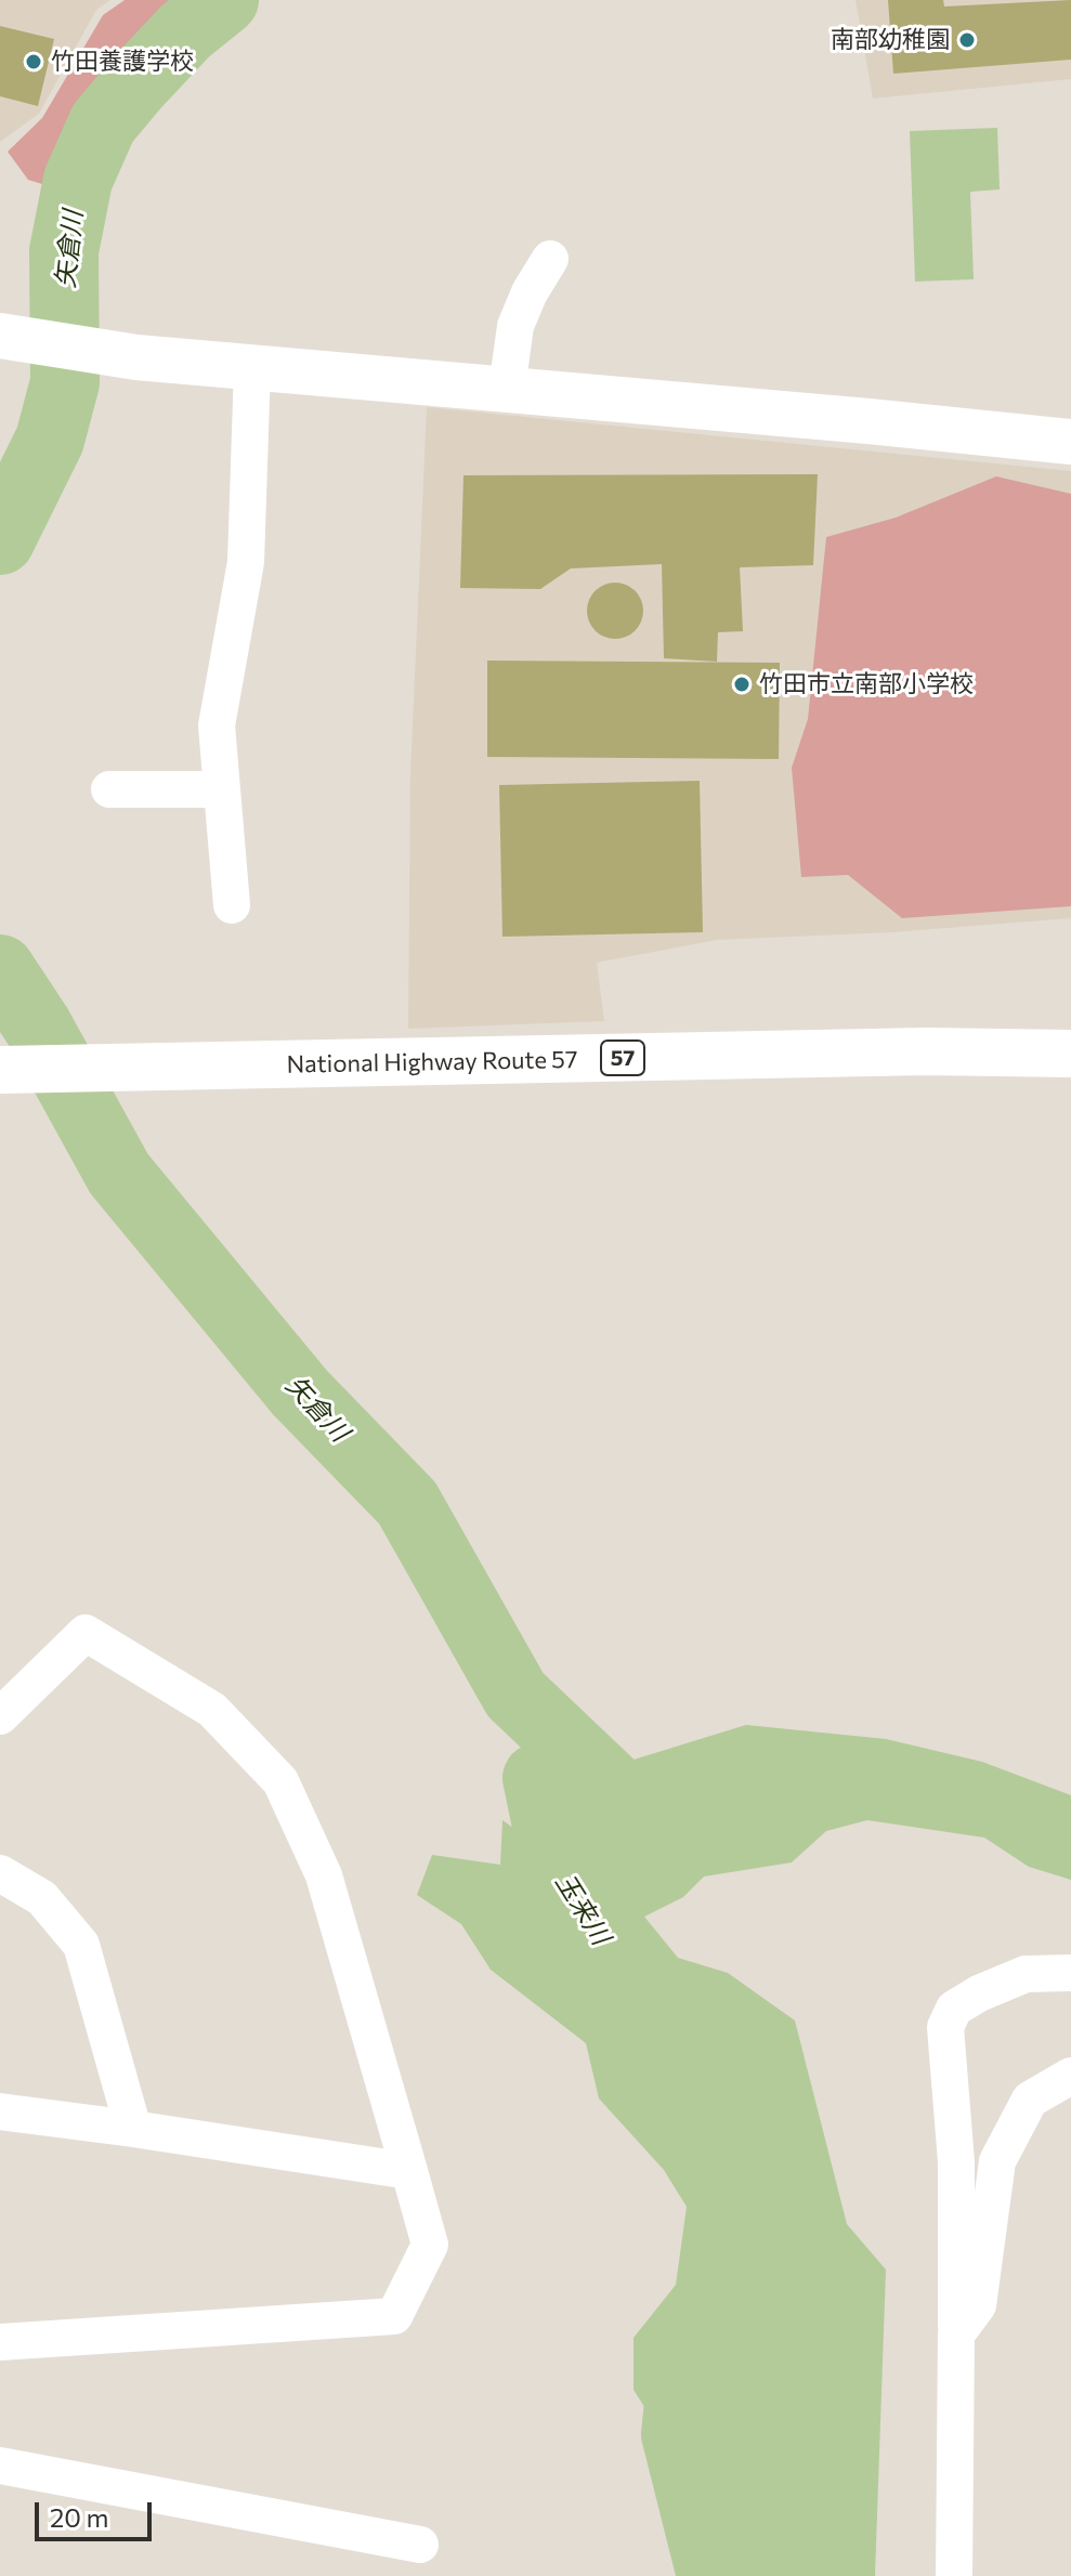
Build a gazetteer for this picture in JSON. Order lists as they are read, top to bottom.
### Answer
{
  "streets": {
    "highway": ["57", "National Highway Route 57"]
  },
  "water": ["矢倉川", "玉来川"],
  "places": ["南部幼稚園", "竹田養護学校", "竹田市立南部小学校"],
  "scale_bar": "20 m"
}
